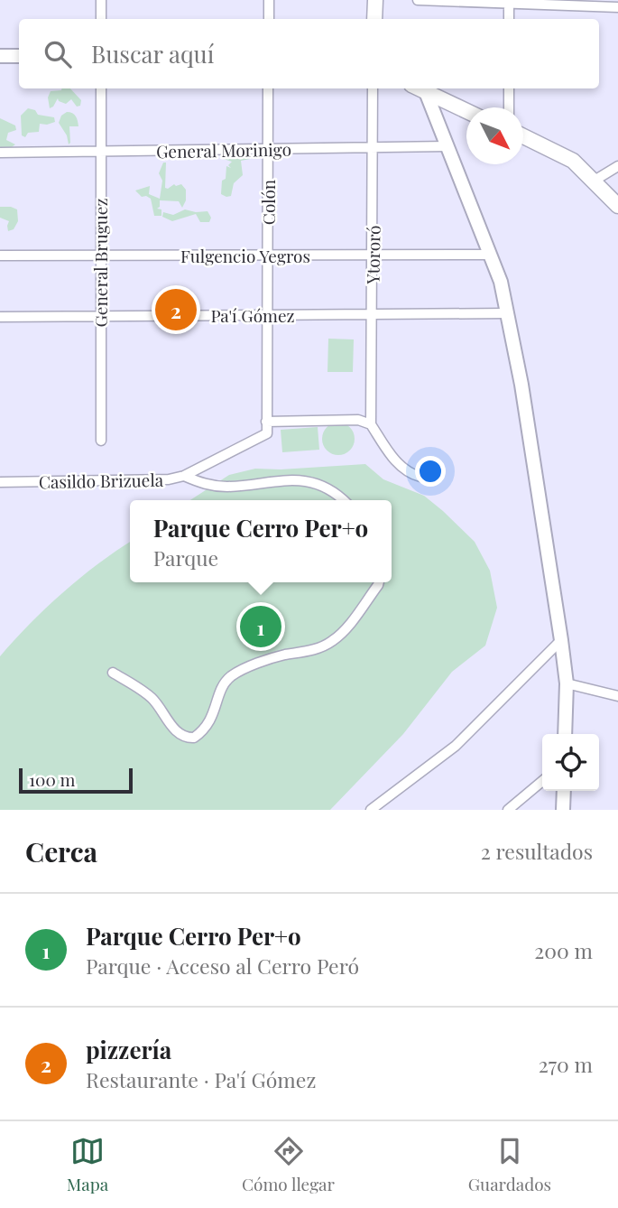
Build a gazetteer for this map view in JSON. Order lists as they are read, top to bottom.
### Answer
{
  "streets": {
    "street": [
      "General Morinigo",
      "Colón",
      "Ytororó",
      "Fulgencio Yegros",
      "General Bruguez",
      "Pa'í Gómez",
      "Casildo Brizuela"
    ]
  },
  "crossings": [
    ["General Morinigo", "Colón"],
    ["General Morinigo", "Ytororó"],
    ["General Morinigo", "General Bruguez"],
    ["Colón", "Fulgencio Yegros"],
    ["Colón", "Pa'í Gómez"],
    ["Colón", "Casildo Brizuela"],
    ["Ytororó", "Fulgencio Yegros"],
    ["Ytororó", "Pa'í Gómez"],
    ["Fulgencio Yegros", "General Bruguez"],
    ["General Bruguez", "Pa'í Gómez"]
  ],
  "scale_bar": "100 m",
  "north": "bottom right",
  "page": {
    "search": "Buscar aquí",
    "pins": ["2", "1"],
    "popup": ["Parque Cerro Per+o", "Parque"],
    "scale": "100 m",
    "heading": ["Cerca", "2 resultados"],
    "list": [
      {
        "mark": "1",
        "name": "Parque Cerro Per+o",
        "note": "Parque · Acceso al Cerro Peró",
        "value": "200 m"
      },
      {
        "mark": "2",
        "name": "pizzería",
        "note": "Restaurante · Pa'í Gómez",
        "value": "270 m"
      }
    ],
    "nav": ["Mapa", "Cómo llegar", "Guardados"]
  }
}
